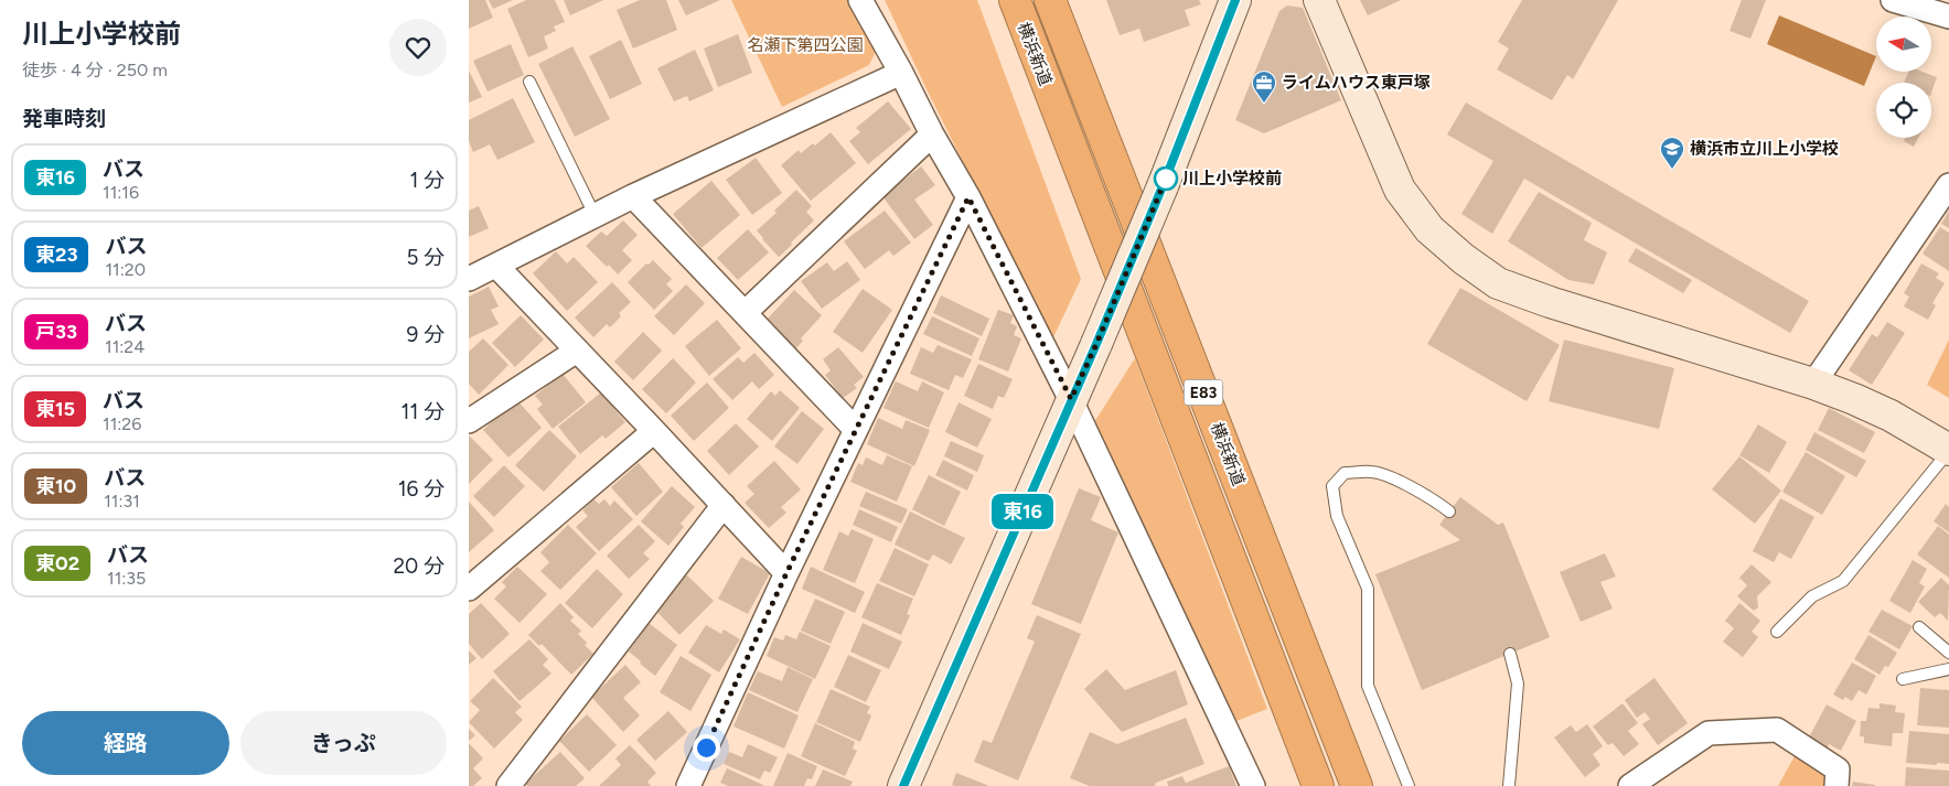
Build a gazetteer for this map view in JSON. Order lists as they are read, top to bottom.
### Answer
{
  "streets": {
    "highway": ["横浜新道", "E83"]
  },
  "parks": ["名瀬下第四公園"],
  "places": {
    "office": ["ライムハウス東戸塚"],
    "school or university": ["横浜市立川上小学校"],
    "other": ["川上小学校前"]
  },
  "lines": ["bus line 東16"],
  "north": "left",
  "page": {
    "heading": [
      ["川上小学校前", "徒歩 · 4 分 · 250 m"],
      "発車時刻"
    ],
    "on_map": "東16",
    "list": [
      {
        "mark": "東16",
        "name": "バス",
        "note": "11:16",
        "value": "1 分"
      },
      {
        "mark": "東23",
        "name": "バス",
        "note": "11:20",
        "value": "5 分"
      },
      {
        "mark": "戸33",
        "name": "バス",
        "note": "11:24",
        "value": "9 分"
      },
      {
        "mark": "東15",
        "name": "バス",
        "note": "11:26",
        "value": "11 分"
      },
      {
        "mark": "東10",
        "name": "バス",
        "note": "11:31",
        "value": "16 分"
      },
      {
        "mark": "東02",
        "name": "バス",
        "note": "11:35",
        "value": "20 分"
      }
    ],
    "buttons": ["経路", "きっぷ"]
  }
}
